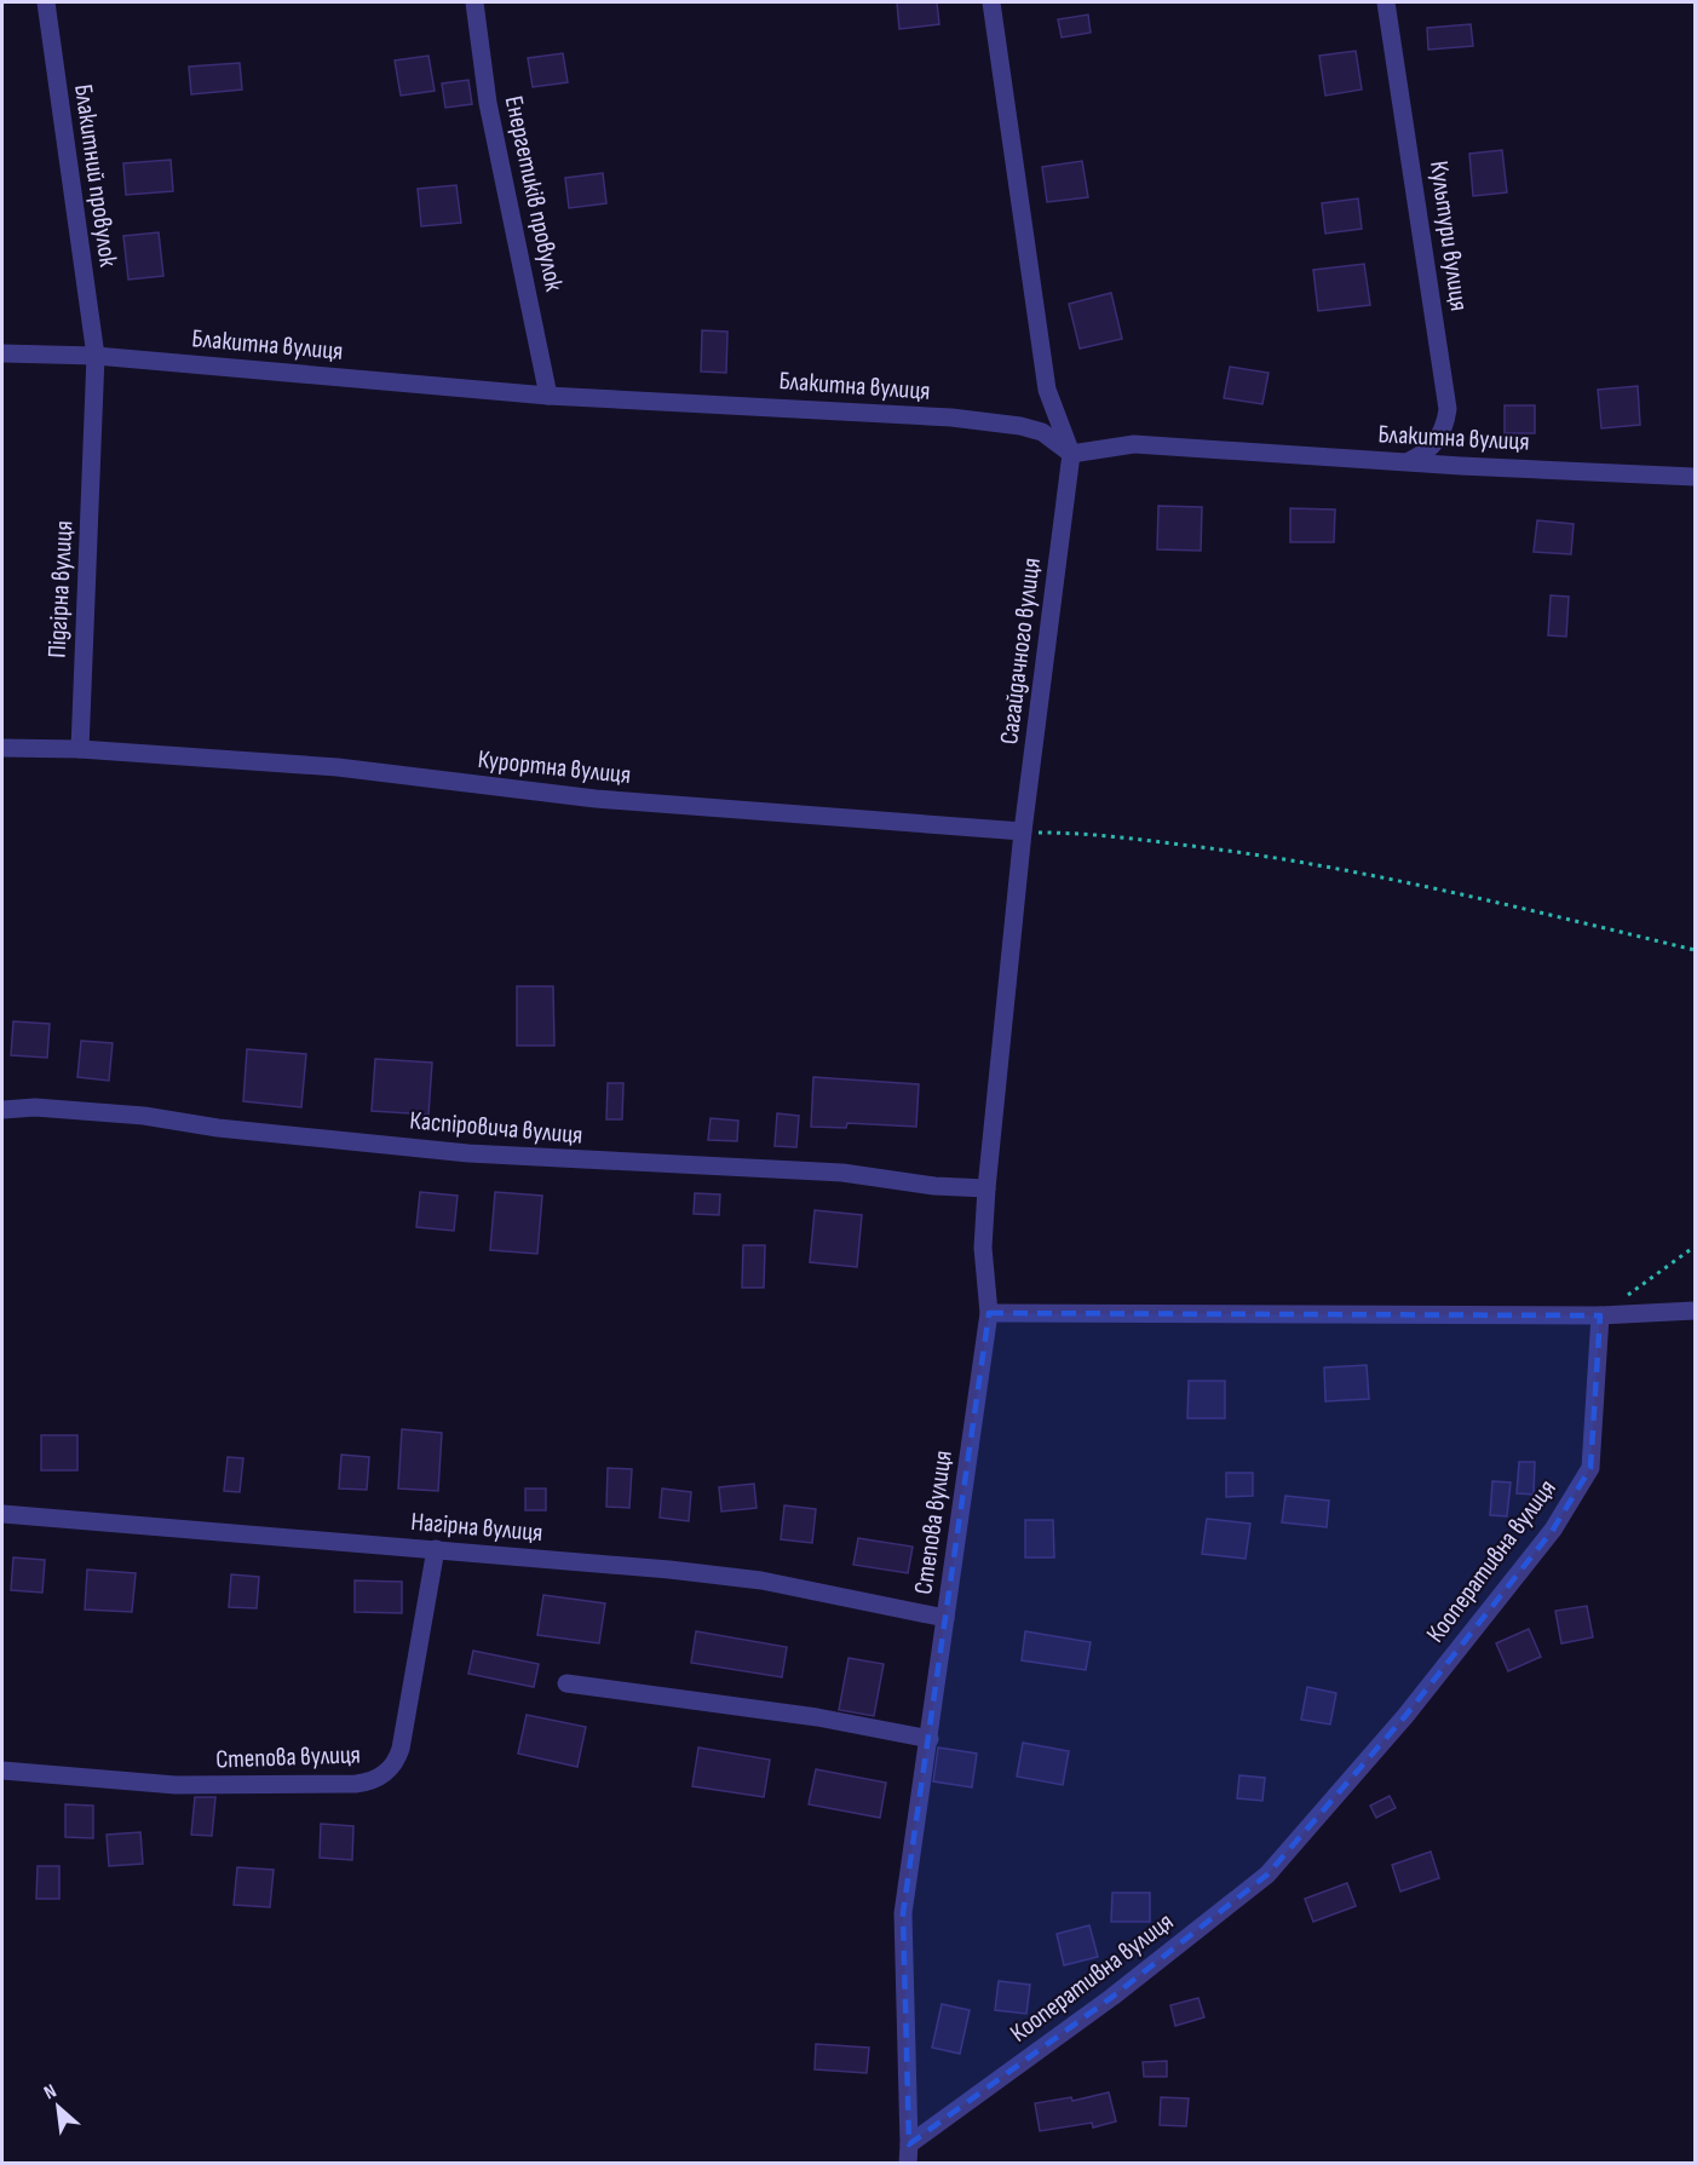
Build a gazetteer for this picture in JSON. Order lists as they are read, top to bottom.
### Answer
{
  "streets": {
    "street": [
      "Блакитний провулок",
      "Енергетиків провулок",
      "Культури вулиця",
      "Блакитна вулиця",
      "Підгірна вулиця",
      "Сагайдачного вулиця",
      "Курортна вулиця",
      "Каспіровича вулиця",
      "Степова вулиця",
      "Нагірна вулиця",
      "Кооперативна вулиця"
    ]
  },
  "crossings": [
    ["Блакитний провулок", "Блакитна вулиця"],
    ["Блакитний провулок", "Підгірна вулиця"],
    ["Енергетиків провулок", "Блакитна вулиця"],
    ["Культури вулиця", "Блакитна вулиця"],
    ["Блакитна вулиця", "Підгірна вулиця"],
    ["Блакитна вулиця", "Сагайдачного вулиця"],
    ["Підгірна вулиця", "Курортна вулиця"],
    ["Сагайдачного вулиця", "Курортна вулиця"],
    ["Сагайдачного вулиця", "Каспіровича вулиця"],
    ["Сагайдачного вулиця", "Степова вулиця"],
    ["Степова вулиця", "Нагірна вулиця"],
    ["Степова вулиця", "Кооперативна вулиця"]
  ],
  "north": "top left"
}
